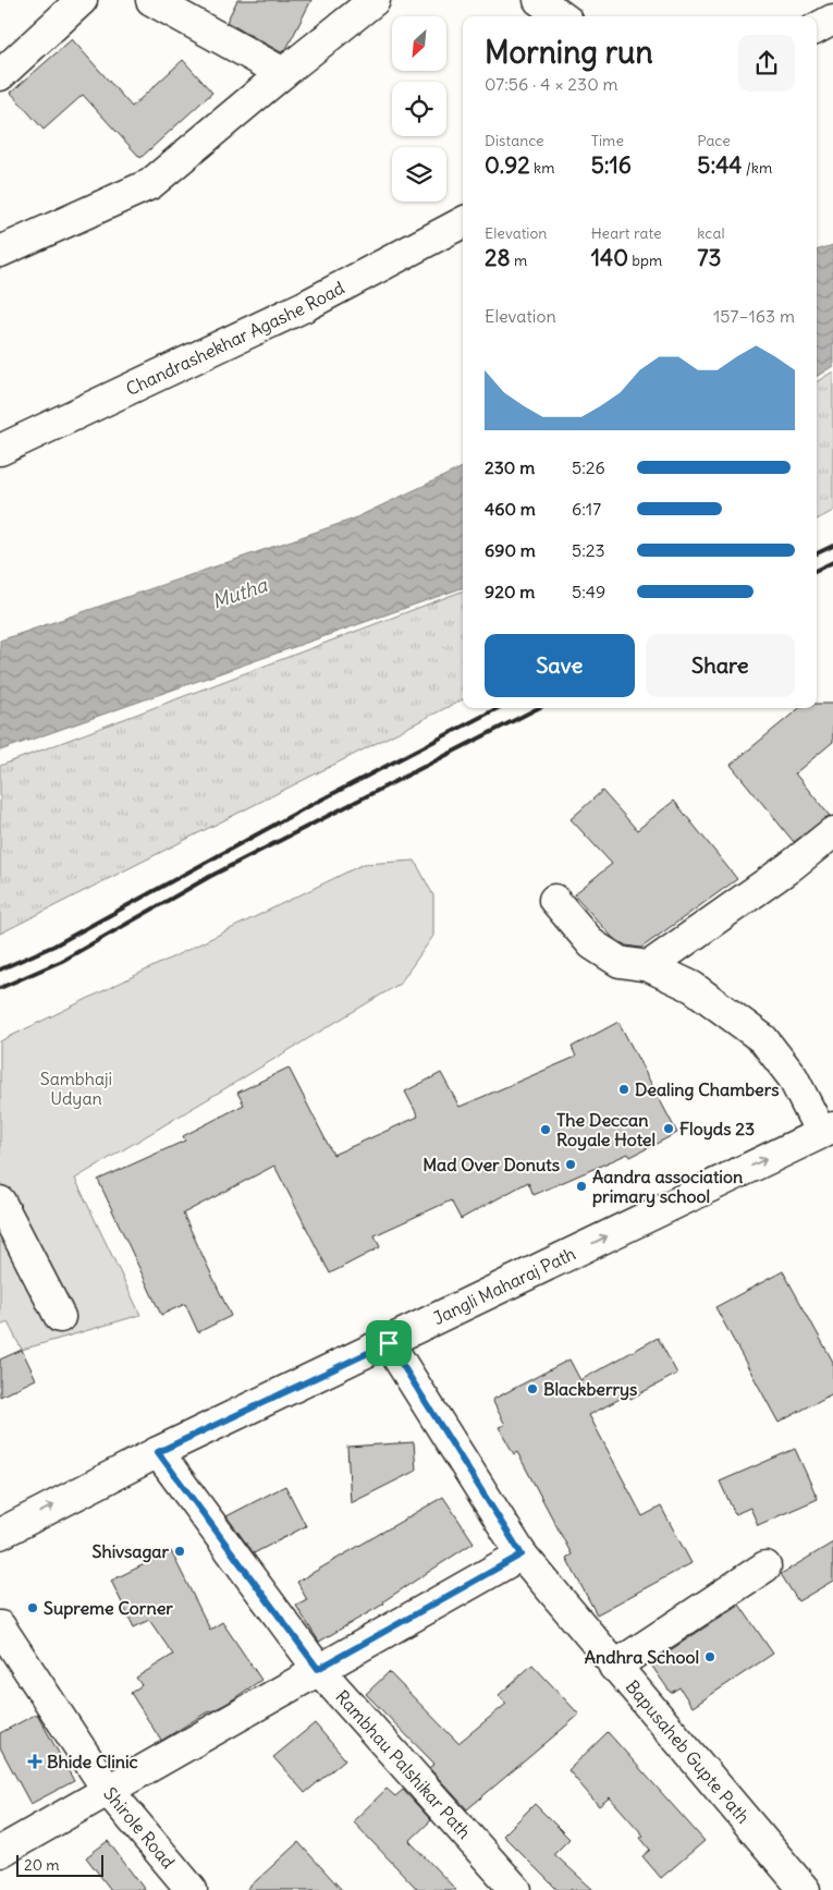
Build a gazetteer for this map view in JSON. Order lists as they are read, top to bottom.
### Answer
{
  "streets": {
    "street": [
      "Chandrashekhar Agashe Road",
      "Jangli Maharaj Path",
      "Bapusaheb Gupte Path",
      "Rambhau Palshikar Path",
      "Shirole Road"
    ]
  },
  "crossings": [
    ["Jangli Maharaj Path", "Bapusaheb Gupte Path"],
    ["Jangli Maharaj Path", "Rambhau Palshikar Path"]
  ],
  "one_way": ["Jangli Maharaj Path"],
  "water": ["Mutha"],
  "parks": ["Sambhaji Udyan"],
  "places": {
    "other": [
      "Dealing Chambers",
      "Floyds 23",
      "The Deccan Royale Hotel",
      "Mad Over Donuts",
      "Aandra association primary school",
      "Blackberrys",
      "Shivsagar",
      "Supreme Corner",
      "Andhra School"
    ],
    "health": ["Bhide Clinic"]
  },
  "scale_bar": "20 m",
  "north": "bottom left",
  "page": {
    "heading": ["Morning run", "07:56 · 4 × 230 m"],
    "stats": [
      ["Distance", "0.92 km"],
      ["Time", "5:16"],
      ["Pace", "5:44 /km"],
      ["Elevation", "28 m"],
      ["Heart rate", "140 bpm"],
      ["kcal", "73"]
    ],
    "chart": ["Elevation", "157–163 m"],
    "list": [
      {
        "name": "230 m",
        "note": "5:26"
      },
      {
        "name": "460 m",
        "note": "6:17"
      },
      {
        "name": "690 m",
        "note": "5:23"
      },
      {
        "name": "920 m",
        "note": "5:49"
      }
    ],
    "buttons": ["Save", "Share"],
    "scale": "20 m"
  }
}
